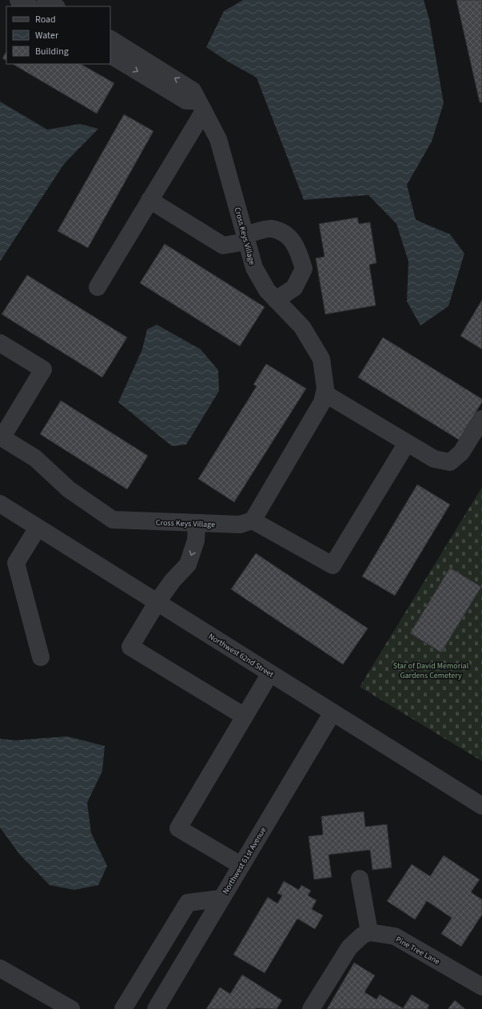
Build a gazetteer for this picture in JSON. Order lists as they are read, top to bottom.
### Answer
{
  "streets": {
    "street": [
      "Cross Keys Village",
      "Northwest 62nd Street",
      "Northwest 61st Avenue",
      "Pine Tree Lane"
    ]
  },
  "crossings": [
    ["Northwest 62nd Street", "Northwest 61st Avenue"]
  ],
  "parks": ["Star of David Memorial Gardens Cemetery"],
  "legend": ["Road", "Water", "Building"]
}
